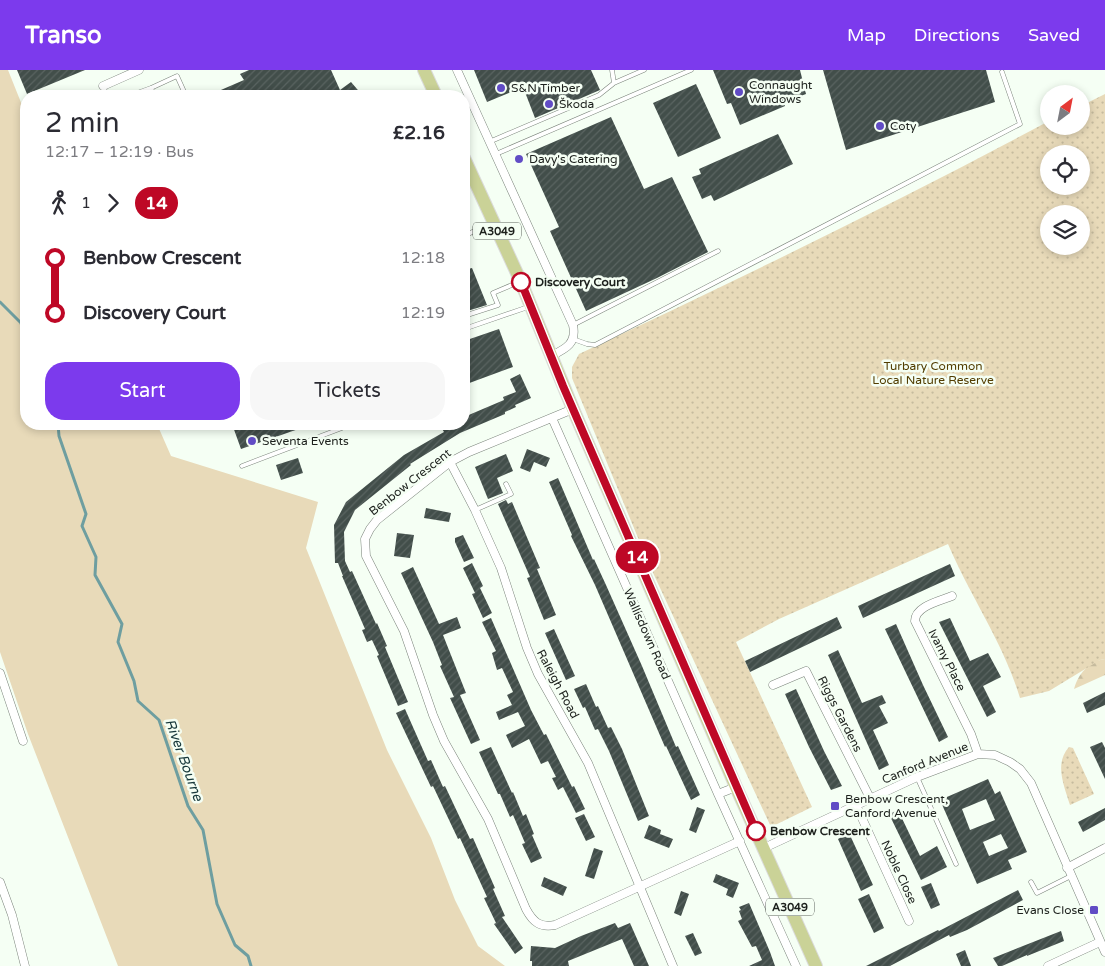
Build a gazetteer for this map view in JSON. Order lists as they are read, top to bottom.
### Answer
{
  "streets": {
    "main road": ["A3049", "Wallisdown Road"],
    "street": [
      "Benbow Crescent",
      "Ivamy Place",
      "Raleigh Road",
      "Riggs Gardens",
      "Canford Avenue",
      "Noble Close"
    ]
  },
  "crossings": [
    ["Benbow Crescent", "Wallisdown Road"],
    ["Benbow Crescent", "Raleigh Road"],
    ["Wallisdown Road", "Canford Avenue"],
    ["Ivamy Place", "Canford Avenue"],
    ["Riggs Gardens", "Canford Avenue"],
    ["Canford Avenue", "Noble Close"]
  ],
  "water": ["River Bourne"],
  "parks": ["Turbary Common Local Nature Reserve"],
  "places": {
    "other": [
      "S&N Timber",
      "Connaught Windows",
      "Škoda",
      "Coty",
      "Davy's Catering",
      "Discovery Court",
      "Seventa Events",
      "Benbow Crescent"
    ],
    "transit": ["Benbow Crescent, Canford Avenue", "Evans Close"]
  },
  "lines": ["bus line 14"],
  "north": "top right",
  "page": {
    "header": "Transo",
    "nav": ["Map", "Directions", "Saved"],
    "on_map": "14",
    "heading": ["2 min", "12:17 – 12:19 · Bus", "£2.16"],
    "legs": ["1", "14"],
    "list": [
      {
        "name": "Benbow Crescent",
        "value": "12:18"
      },
      {
        "name": "Discovery Court",
        "value": "12:19"
      }
    ],
    "buttons": ["Start", "Tickets"]
  }
}
